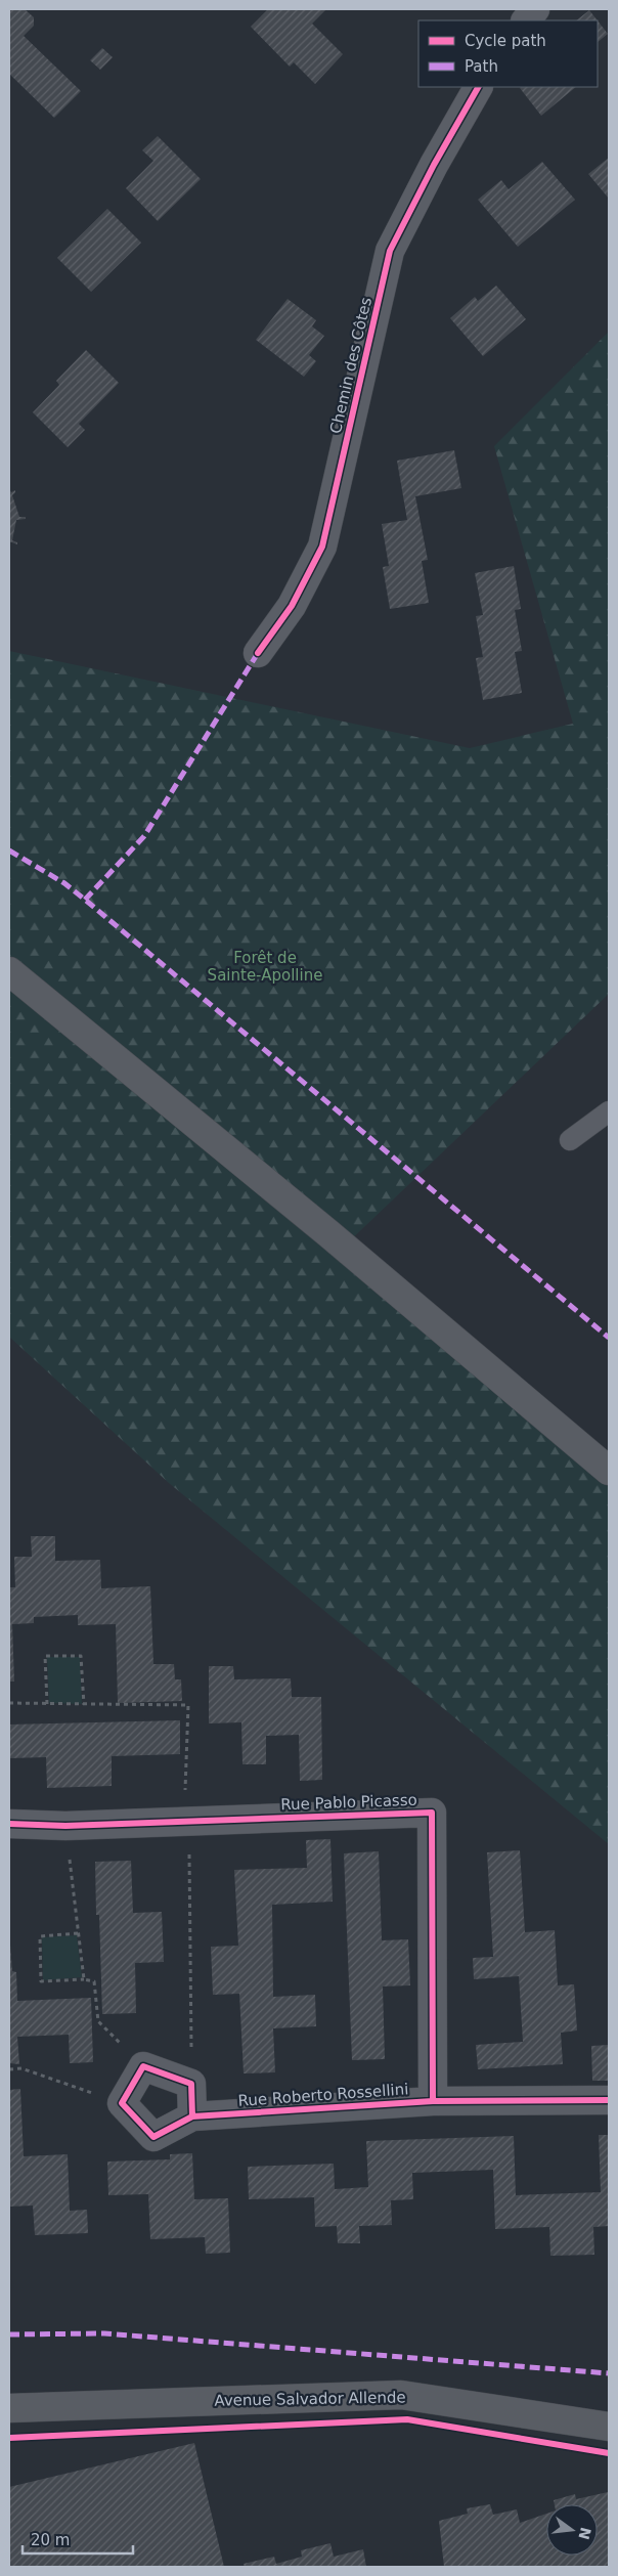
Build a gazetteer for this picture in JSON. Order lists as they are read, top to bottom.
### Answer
{
  "streets": {
    "main road": ["Avenue Salvador Allende"],
    "street": ["Chemin des Côtes", "Rue Pablo Picasso", "Rue Roberto Rossellini"]
  },
  "crossings": [
    ["Rue Pablo Picasso", "Rue Roberto Rossellini"]
  ],
  "parks": ["Forêt de Sainte-Apolline"],
  "legend": ["Cycle path", "Path"],
  "scale_bar": "20 m",
  "north": "right"
}
